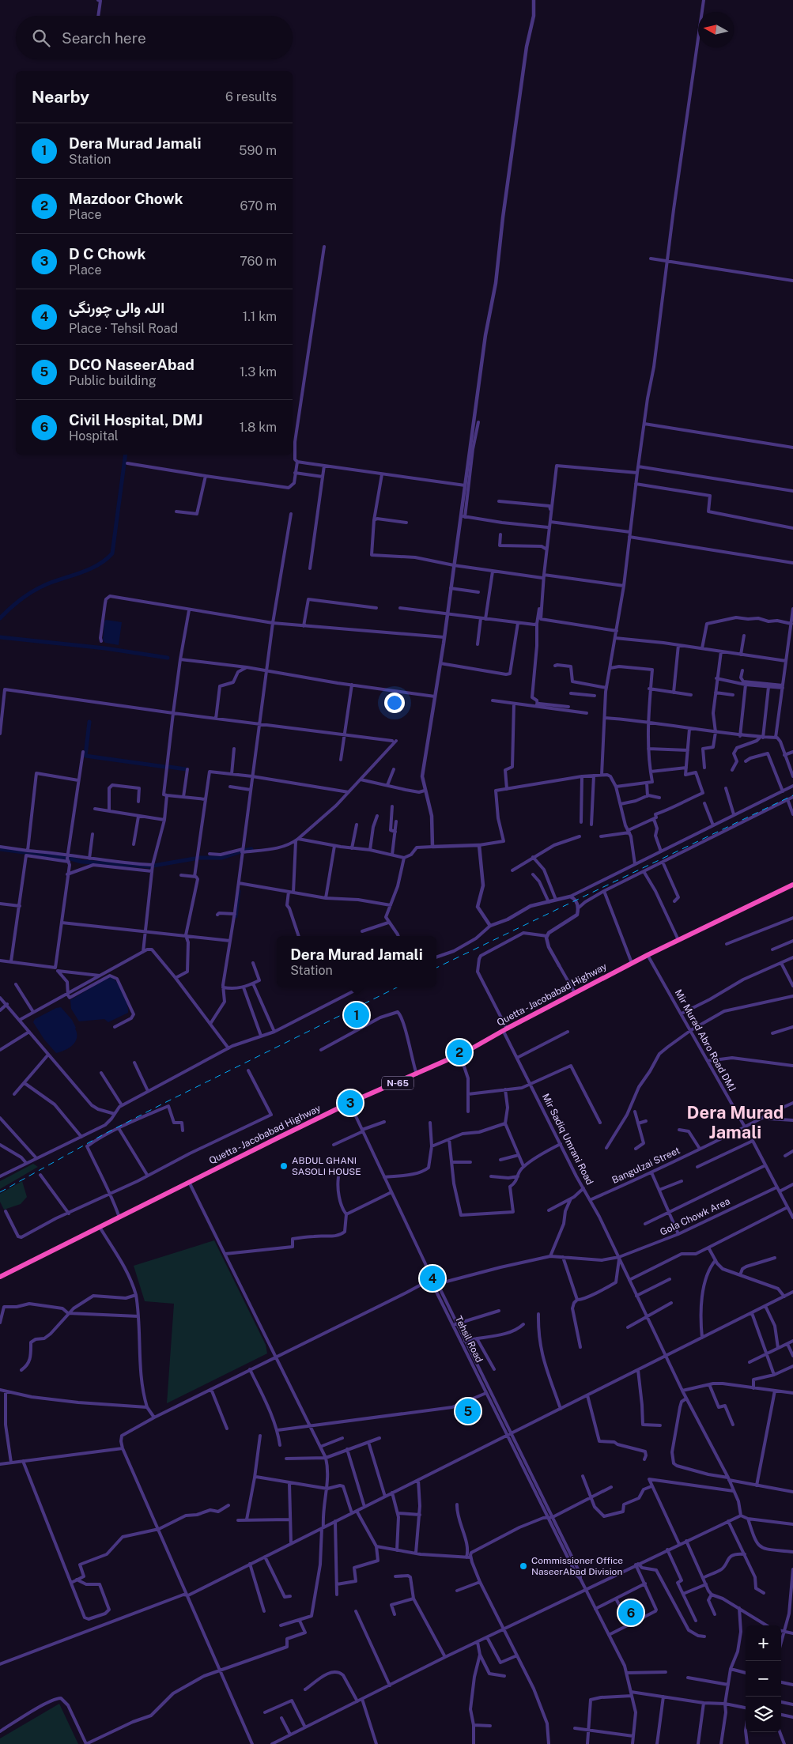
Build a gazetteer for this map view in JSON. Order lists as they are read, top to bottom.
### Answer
{
  "streets": {
    "highway": ["Quetta - Jacobabad Highway", "N-65"],
    "street": [
      "Mir Murad Abro Road DMJ",
      "Mir Sadiq Umrani Road",
      "Bangulzai Street",
      "Gola Chowk Area",
      "Tehsil Road"
    ]
  },
  "crossings": [
    ["Quetta - Jacobabad Highway", "Mir Murad Abro Road DMJ"],
    ["Quetta - Jacobabad Highway", "Mir Sadiq Umrani Road"],
    ["Mir Murad Abro Road DMJ", "Bangulzai Street"],
    ["Mir Murad Abro Road DMJ", "Gola Chowk Area"],
    ["Mir Sadiq Umrani Road", "Bangulzai Street"],
    ["Mir Sadiq Umrani Road", "Gola Chowk Area"],
    ["Gola Chowk Area", "Tehsil Road"]
  ],
  "districts": ["Dera Murad Jamali"],
  "places": ["ABDUL GHANI SASOLI HOUSE", "Commissioner Office NaseerAbad Division"],
  "north": "left",
  "page": {
    "search": "Search here",
    "heading": ["Nearby", "6 results"],
    "list": [
      {
        "mark": "1",
        "name": "Dera Murad Jamali",
        "note": "Station",
        "value": "590 m"
      },
      {
        "mark": "2",
        "name": "Mazdoor Chowk",
        "note": "Place",
        "value": "670 m"
      },
      {
        "mark": "3",
        "name": "D C Chowk",
        "note": "Place",
        "value": "760 m"
      },
      {
        "mark": "4",
        "name": "اللہ والی چورنگی",
        "note": "Place · Tehsil Road",
        "value": "1.1 km"
      },
      {
        "mark": "5",
        "name": "DCO NaseerAbad",
        "note": "Public building",
        "value": "1.3 km"
      },
      {
        "mark": "6",
        "name": "Civil Hospital, DMJ",
        "note": "Hospital",
        "value": "1.8 km"
      }
    ],
    "popup": ["Dera Murad Jamali", "Station"],
    "pins": [
      "1",
      "2",
      "3",
      "4",
      "5",
      "6"
    ],
    "map_buttons": ["+", "−"]
  }
}
